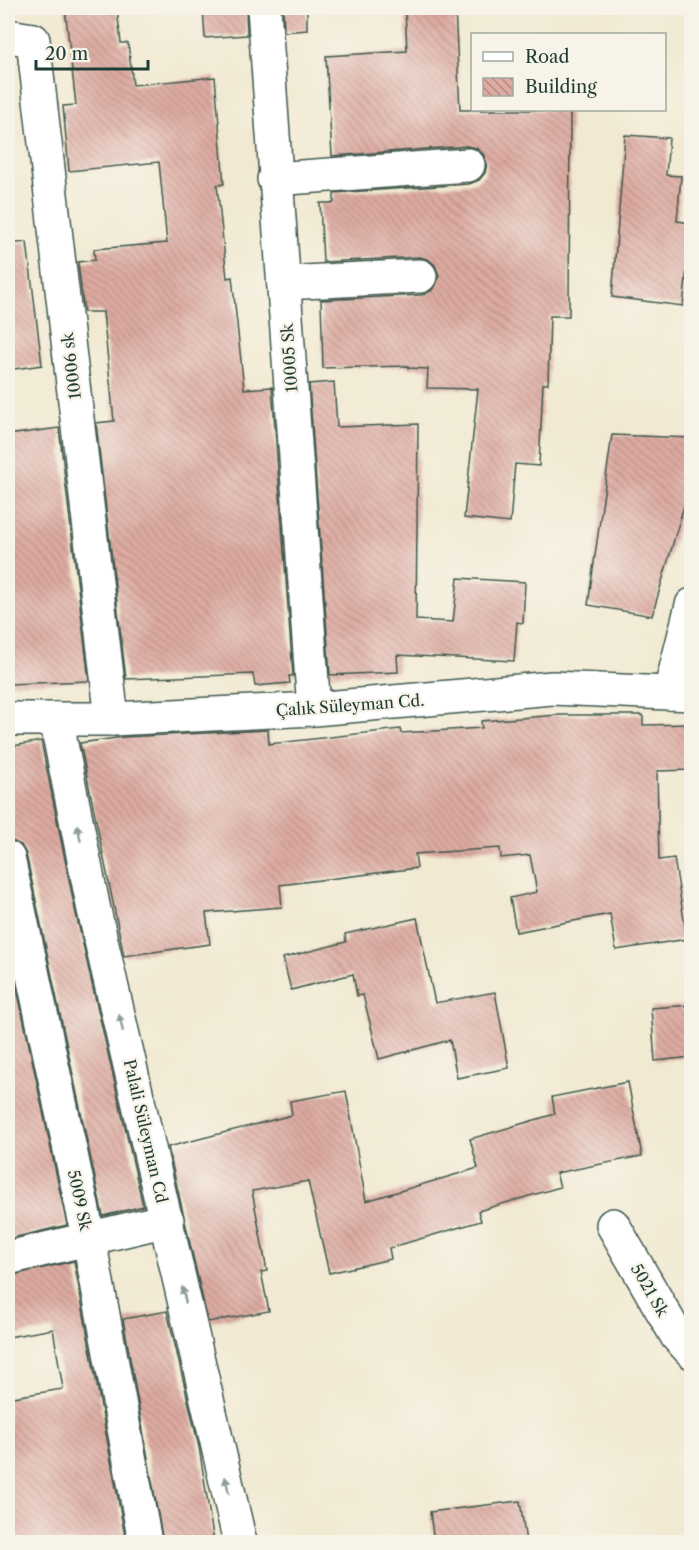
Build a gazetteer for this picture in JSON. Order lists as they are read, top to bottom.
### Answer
{
  "streets": {
    "street": [
      "10005 Sk",
      "10006 sk",
      "Çalık Süleyman Cd.",
      "Palali Süleyman Cd",
      "5009 Sk",
      "5021 Sk"
    ]
  },
  "crossings": [
    ["10005 Sk", "Çalık Süleyman Cd."],
    ["10006 sk", "Çalık Süleyman Cd."],
    ["Çalık Süleyman Cd.", "Palali Süleyman Cd"]
  ],
  "one_way": ["Palali Süleyman Cd"],
  "legend": ["Road", "Building"],
  "scale_bar": "20 m"
}
